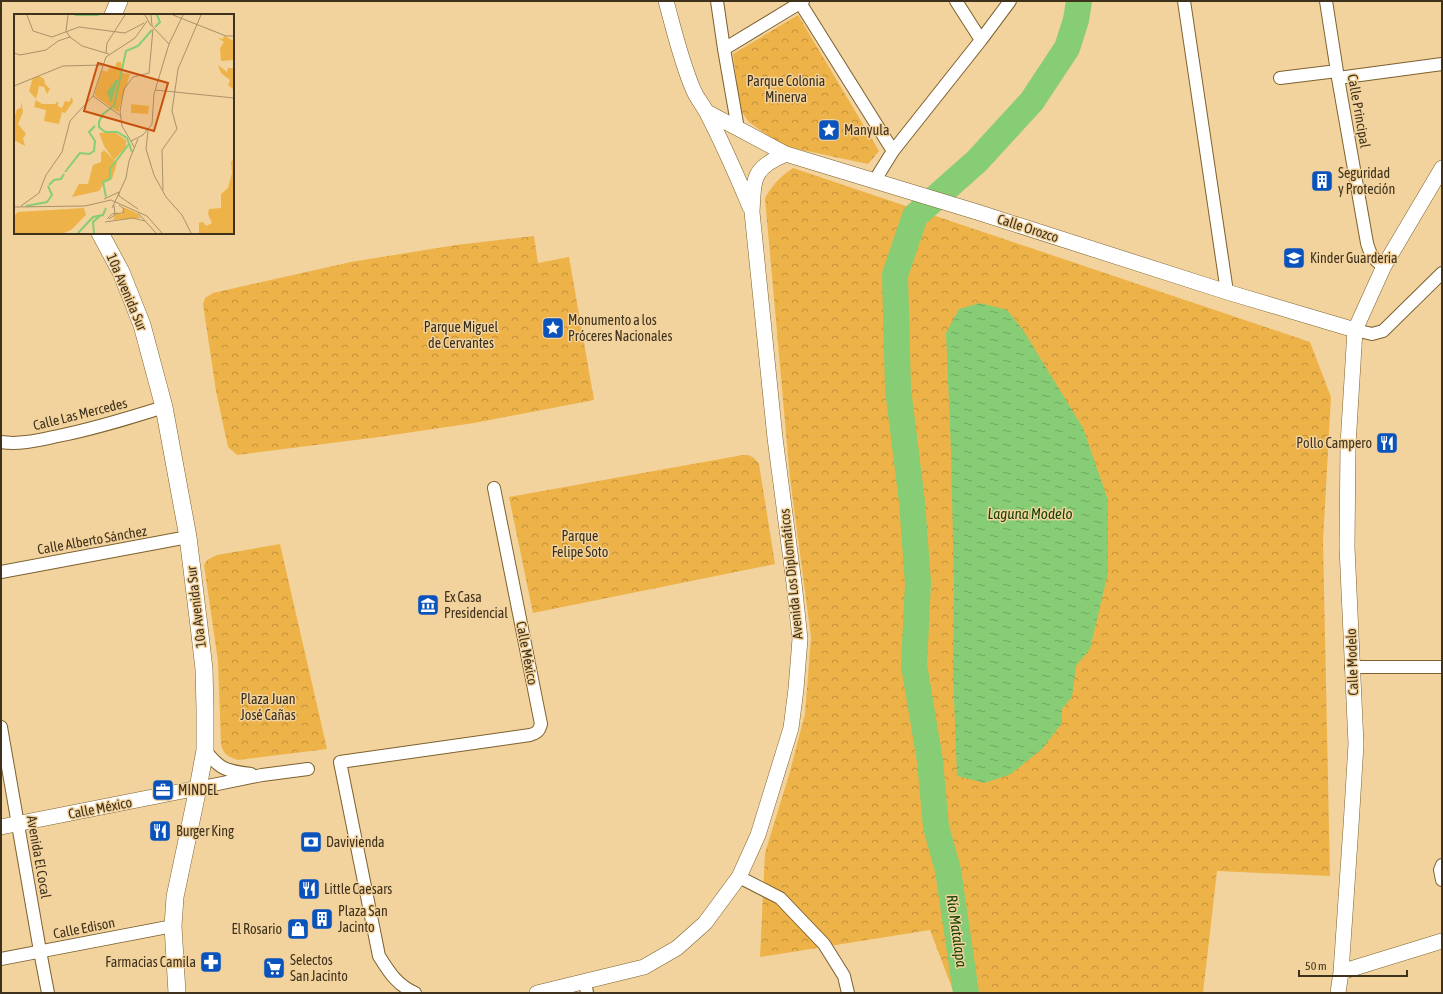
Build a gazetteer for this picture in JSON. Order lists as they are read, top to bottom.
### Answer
{
  "streets": {
    "main road": ["10a Avenida Sur"],
    "street": [
      "Calle Principal",
      "Calle Orozco",
      "Calle Las Mercedes",
      "Calle Alberto Sánchez",
      "Avenida Los Diplomáticos",
      "Calle México",
      "Calle Modelo",
      "Avenida El Cocal",
      "Calle Edison"
    ]
  },
  "crossings": [
    ["Calle Orozco", "Avenida Los Diplomáticos"],
    ["Calle Orozco", "Calle Modelo"],
    ["10a Avenida Sur", "Calle Las Mercedes"],
    ["10a Avenida Sur", "Calle Alberto Sánchez"],
    ["10a Avenida Sur", "Calle México"],
    ["10a Avenida Sur", "Calle Edison"],
    ["Calle México", "Avenida El Cocal"],
    ["Avenida El Cocal", "Calle Edison"]
  ],
  "water": ["Laguna Modelo", "Río Matalapa"],
  "parks": [
    "Parque Colonia Minerva",
    "Parque Miguel de Cervantes",
    "Parque Felipe Soto",
    "Plaza Juan José Cañas"
  ],
  "places": {
    "place": ["Manyula", "Monumento a los Próceres Nacionales"],
    "building": ["Seguridad y Proteción", "Plaza San Jacinto"],
    "school or university": ["Kinder Guarderia"],
    "restaurant": ["Pollo Campero", "Burger King", "Little Caesars"],
    "museum": ["Ex Casa Presidencial"],
    "office": ["MINDEL"],
    "bank": ["Davivienda"],
    "shop": ["El Rosario"],
    "pharmacy": ["Farmacias Camila"],
    "supermarket": ["Selectos San Jacinto"]
  },
  "scale_bar": "50 m"
}
